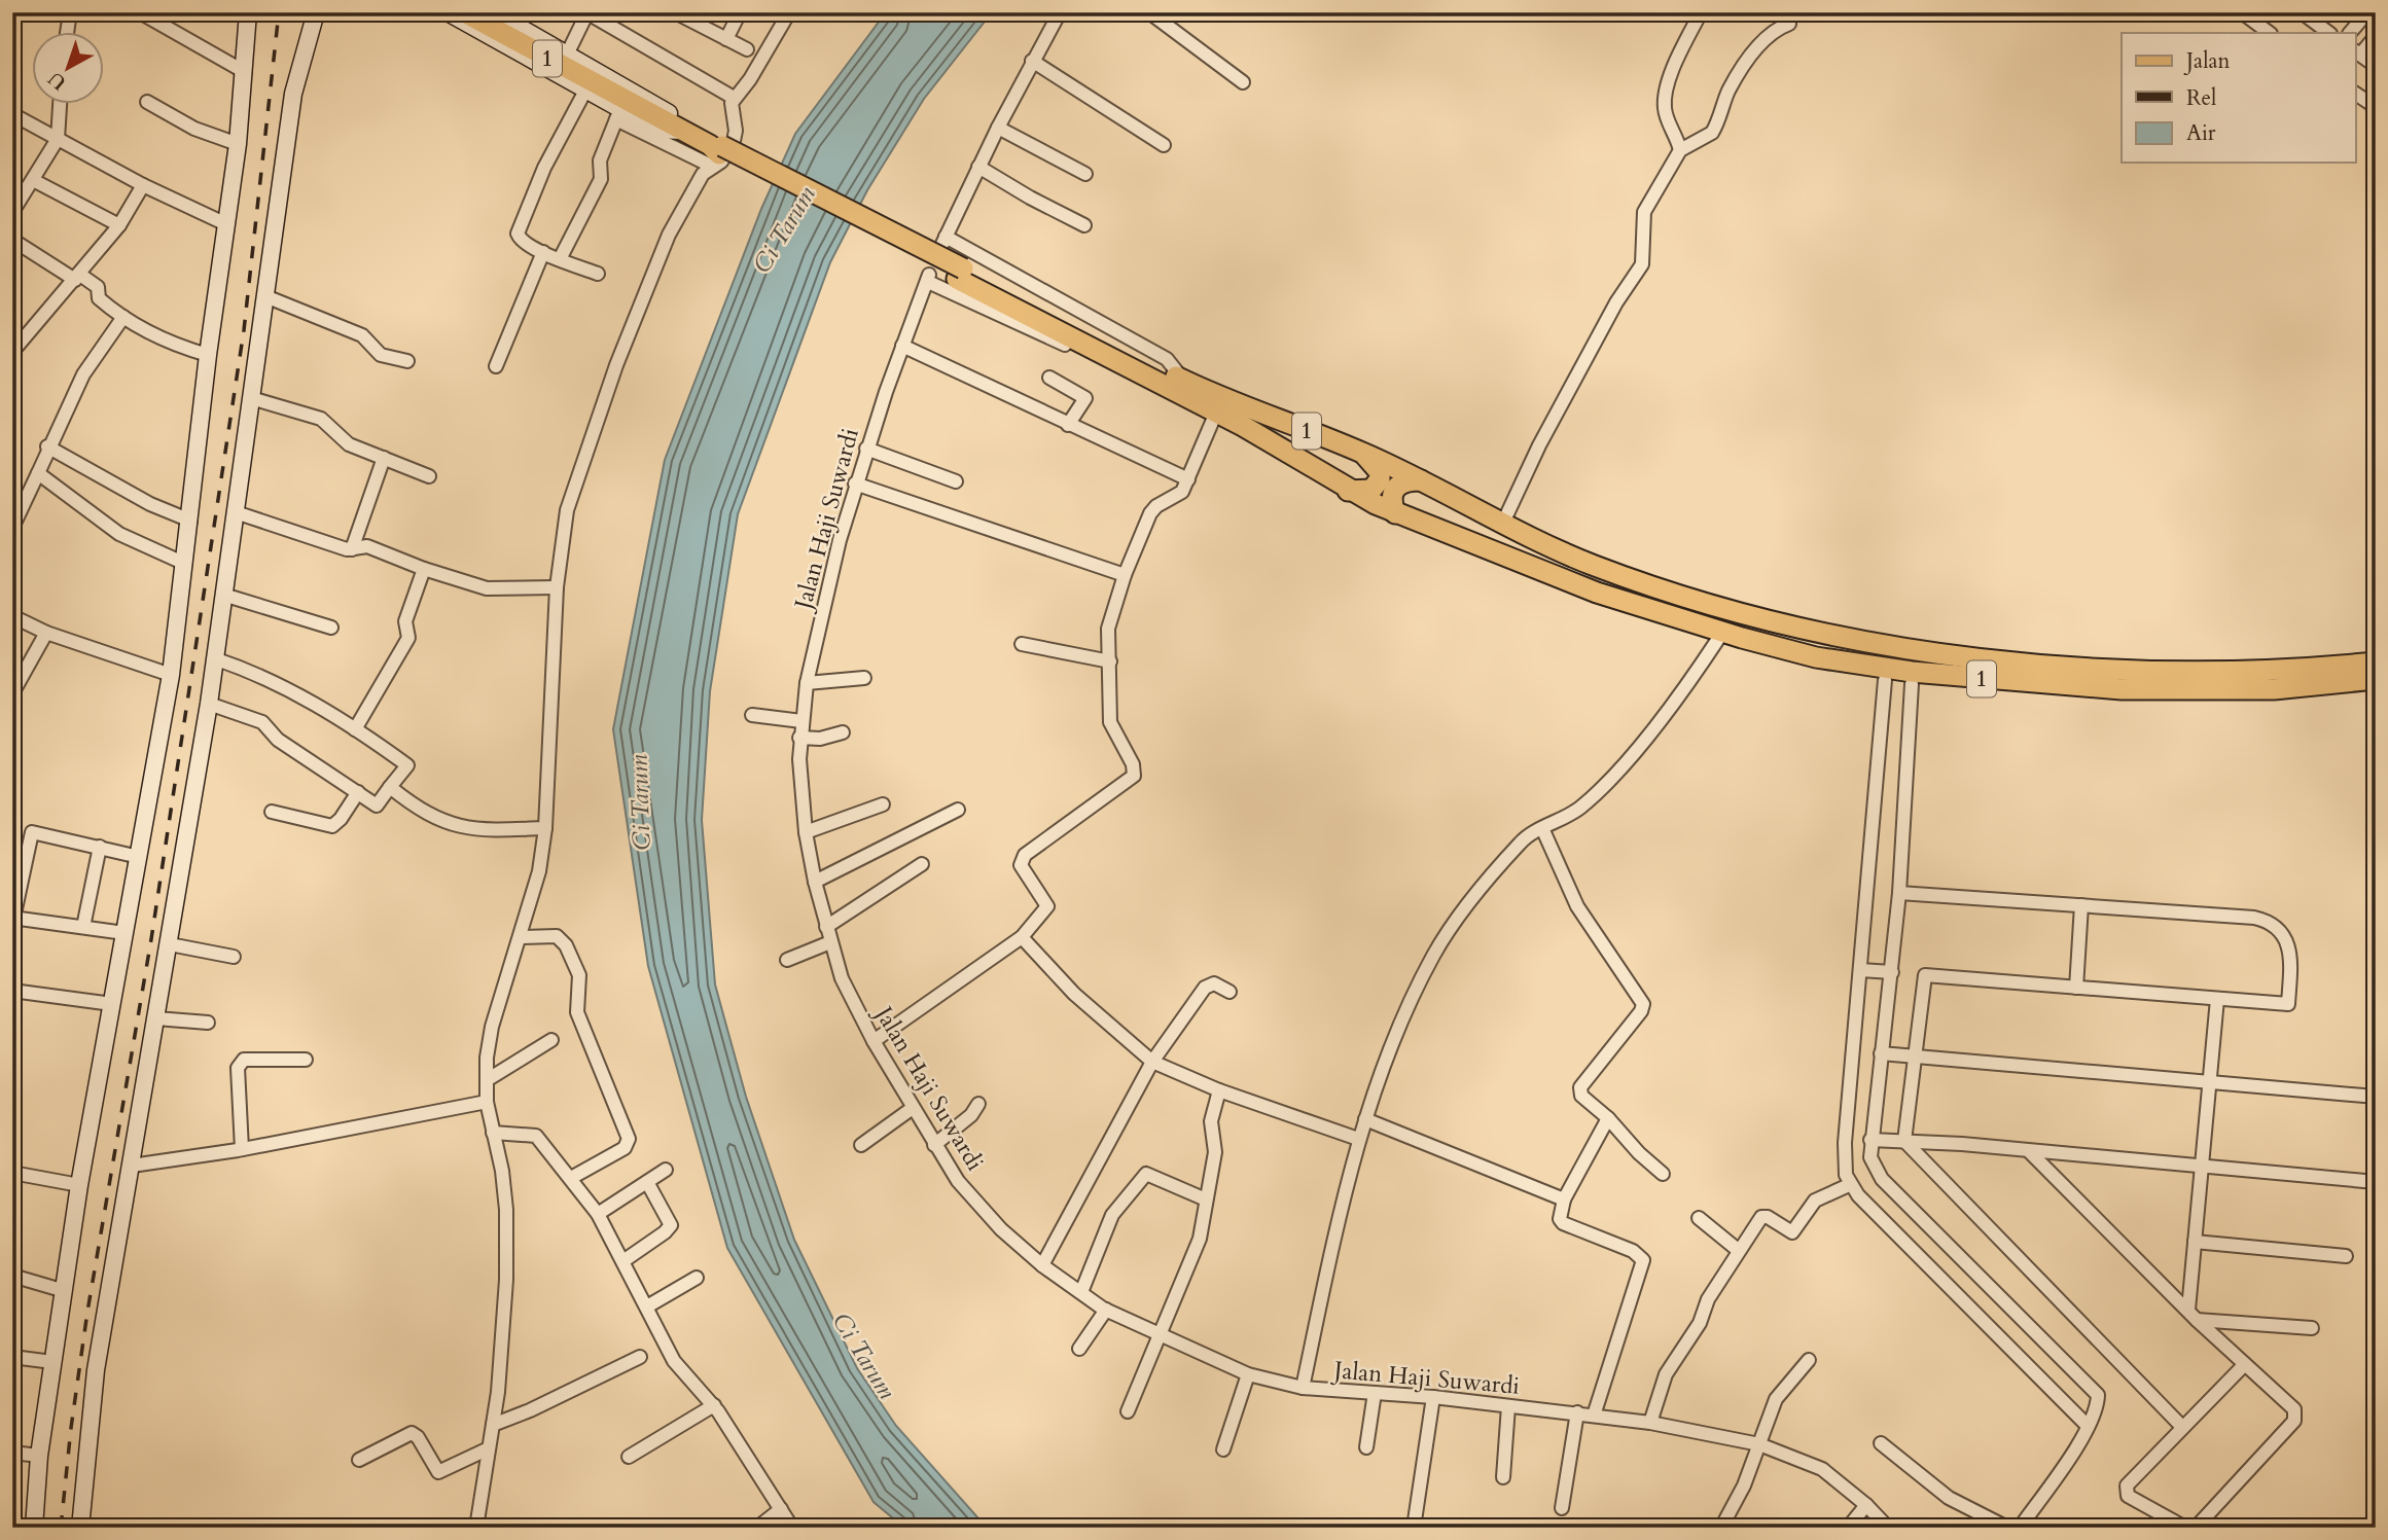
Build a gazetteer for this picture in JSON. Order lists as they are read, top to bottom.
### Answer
{
  "streets": {
    "main road": ["1"],
    "street": ["Jalan Haji Suwardi"]
  },
  "crossings": [
    ["1", "Jalan Haji Suwardi"]
  ],
  "water": ["Ci Tarum"],
  "legend": ["Jalan", "Rel", "Air"],
  "north": "bottom left"
}
